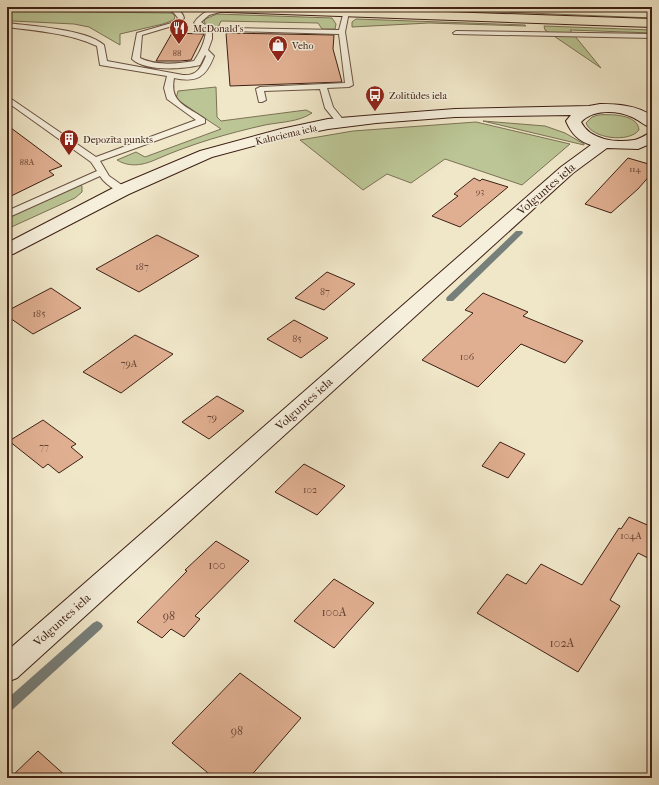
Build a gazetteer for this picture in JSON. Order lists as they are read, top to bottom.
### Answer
{
  "streets": {
    "street": ["Kalnciema iela", "Volguntes iela"]
  },
  "places": {
    "restaurant": ["McDonald's"],
    "shop": ["Veho"],
    "bus stop": ["Zolitūdes iela"],
    "building": ["Depozīta punkts"]
  },
  "house_numbers": [
    "88",
    "88A",
    "114",
    "93",
    "187",
    "87",
    "185",
    "85",
    "106",
    "79A",
    "79",
    "77",
    "102",
    "104A",
    "100",
    "100A",
    "98",
    "102A",
    "98"
  ]
}
